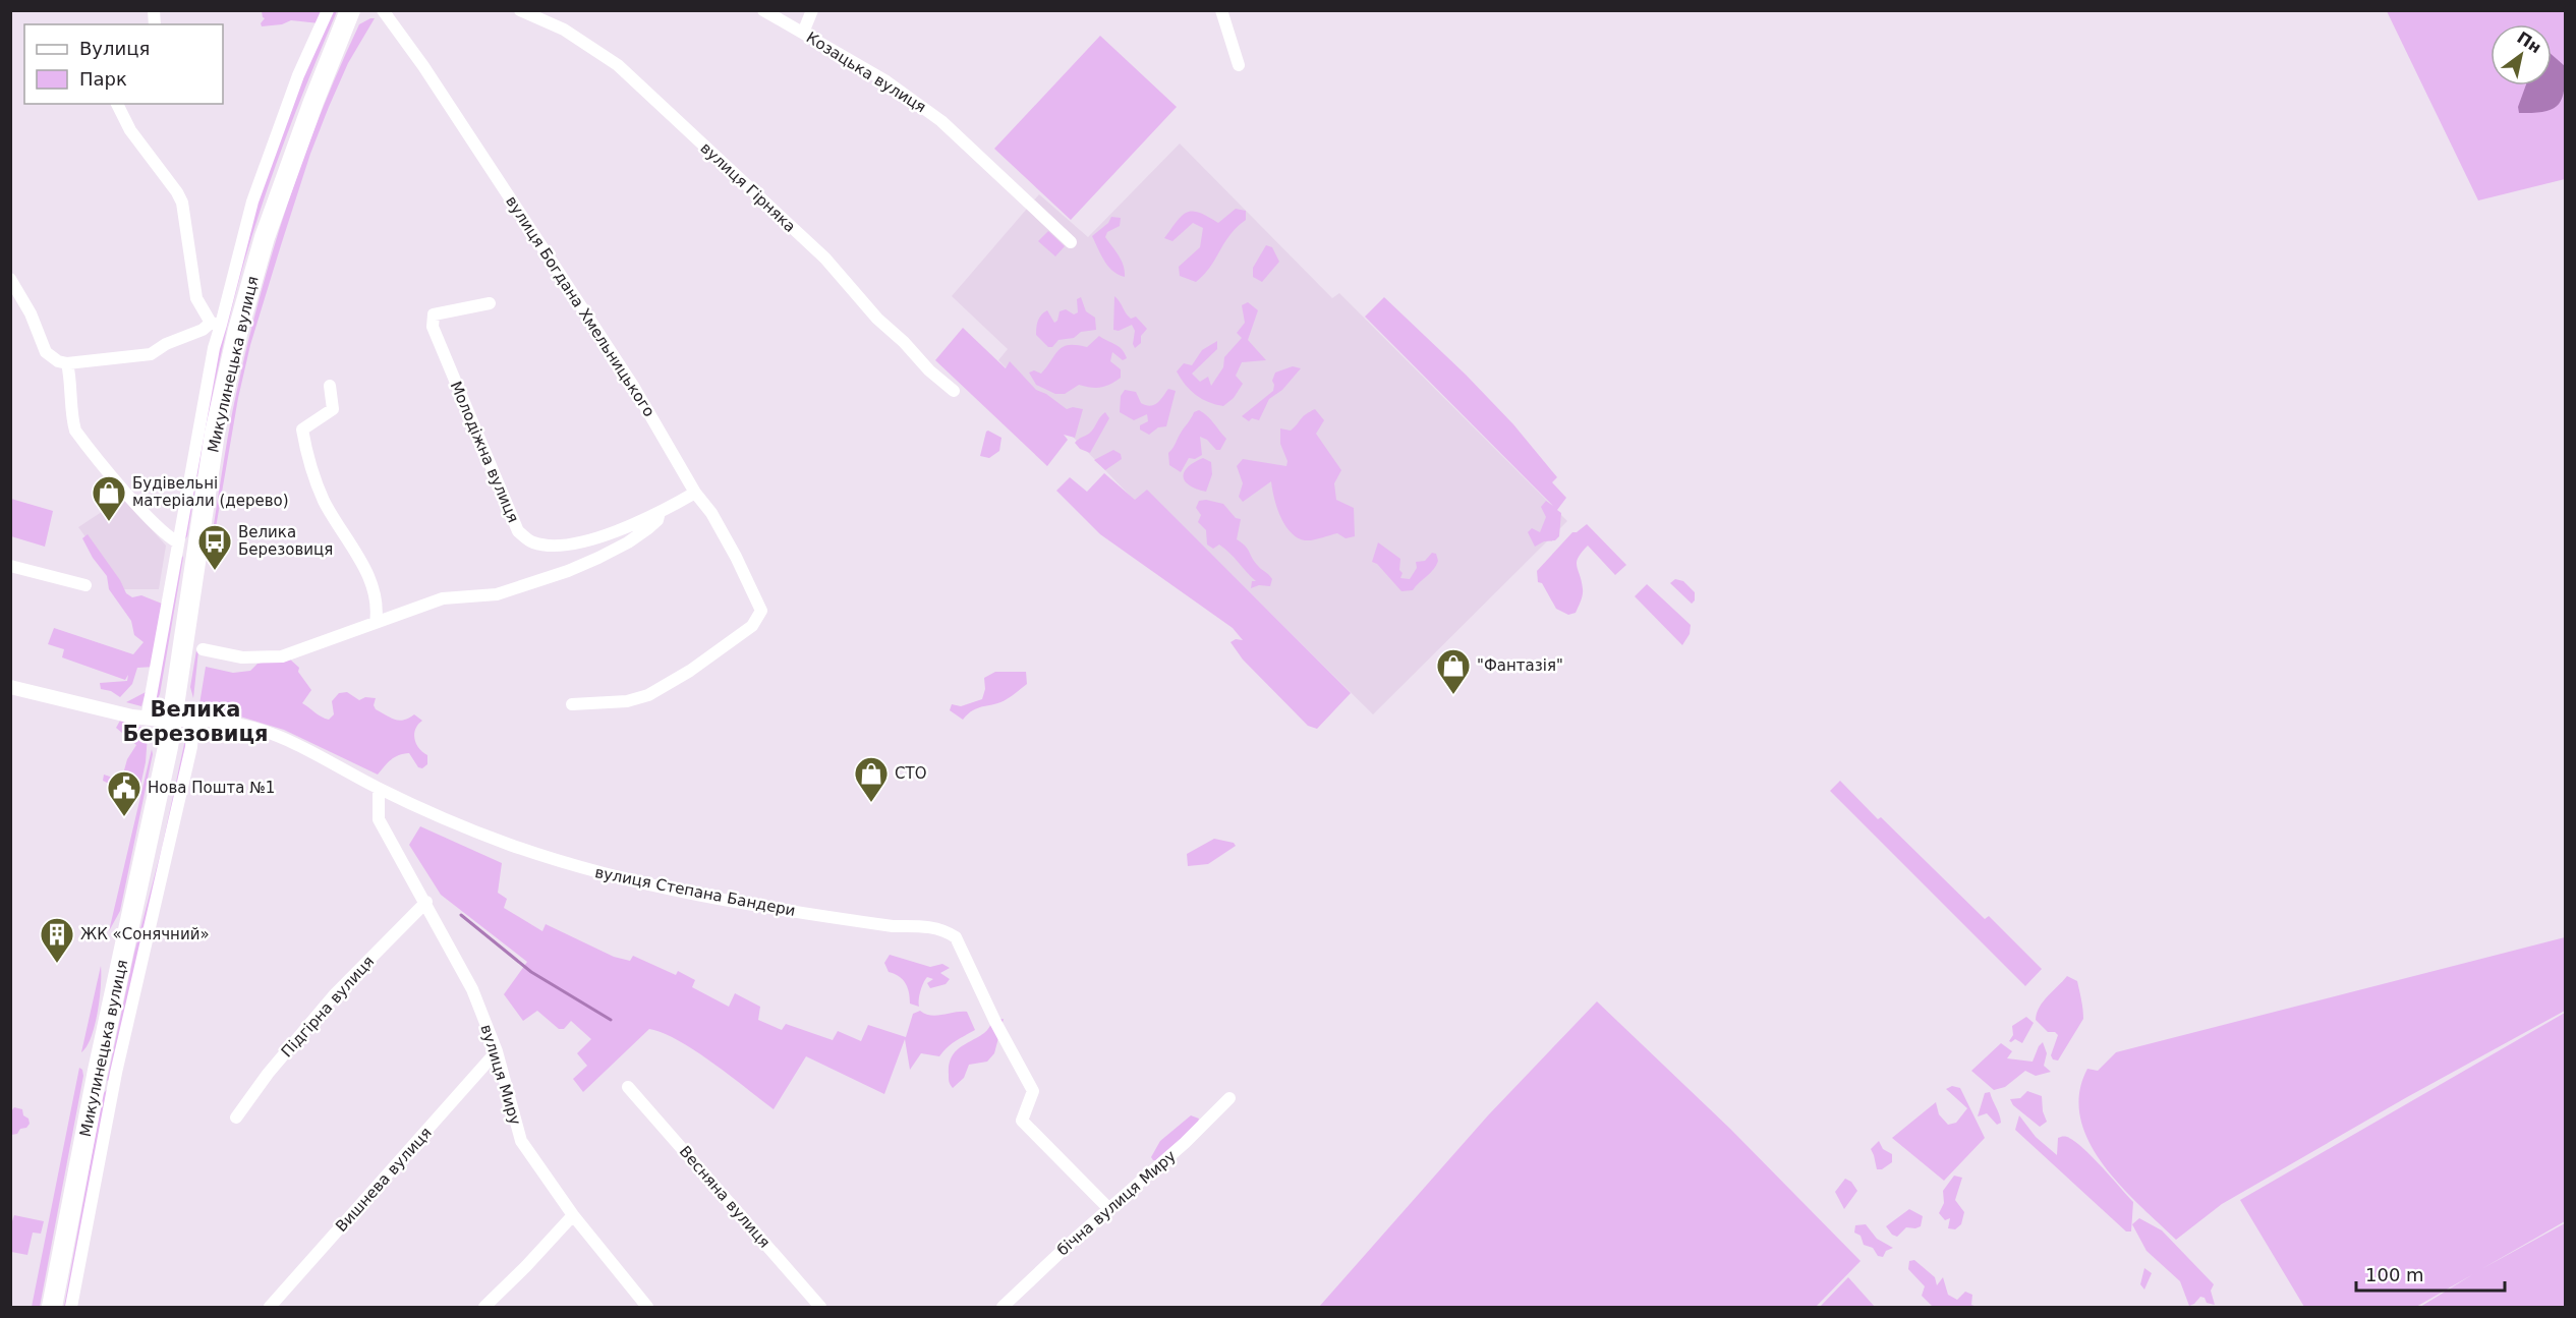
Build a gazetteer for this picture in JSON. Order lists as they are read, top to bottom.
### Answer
{
  "streets": {
    "highway": ["Микулинецька вулиця"],
    "street": [
      "Козацька вулиця",
      "вулиця Гірняка",
      "вулиця Богдана Хмельницького",
      "Молодіжна вулиця",
      "вулиця Степана Бандери",
      "Підгірна вулиця",
      "вулиця Миру",
      "Вишнева вулиця",
      "Весняна вулиця",
      "бічна вулиця Миру"
    ]
  },
  "crossings": [
    ["вулиця Богдана Хмельницького", "Молодіжна вулиця"],
    ["Микулинецька вулиця", "вулиця Степана Бандери"],
    ["вулиця Степана Бандери", "вулиця Миру"],
    ["вулиця Степана Бандери", "бічна вулиця Миру"],
    ["Підгірна вулиця", "вулиця Миру"],
    ["вулиця Миру", "Вишнева вулиця"]
  ],
  "districts": ["Велика Березовиця"],
  "places": {
    "shop": ["Будівельні матеріали (дерево)", "\"Фантазія\"", "СТО"],
    "bus stop": ["Велика Березовиця"],
    "public building": ["Нова Пошта №1"],
    "building": ["ЖК «Сонячний»"]
  },
  "legend": ["Вулиця", "Парк"],
  "scale_bar": "100 m",
  "north": "top right"
}
